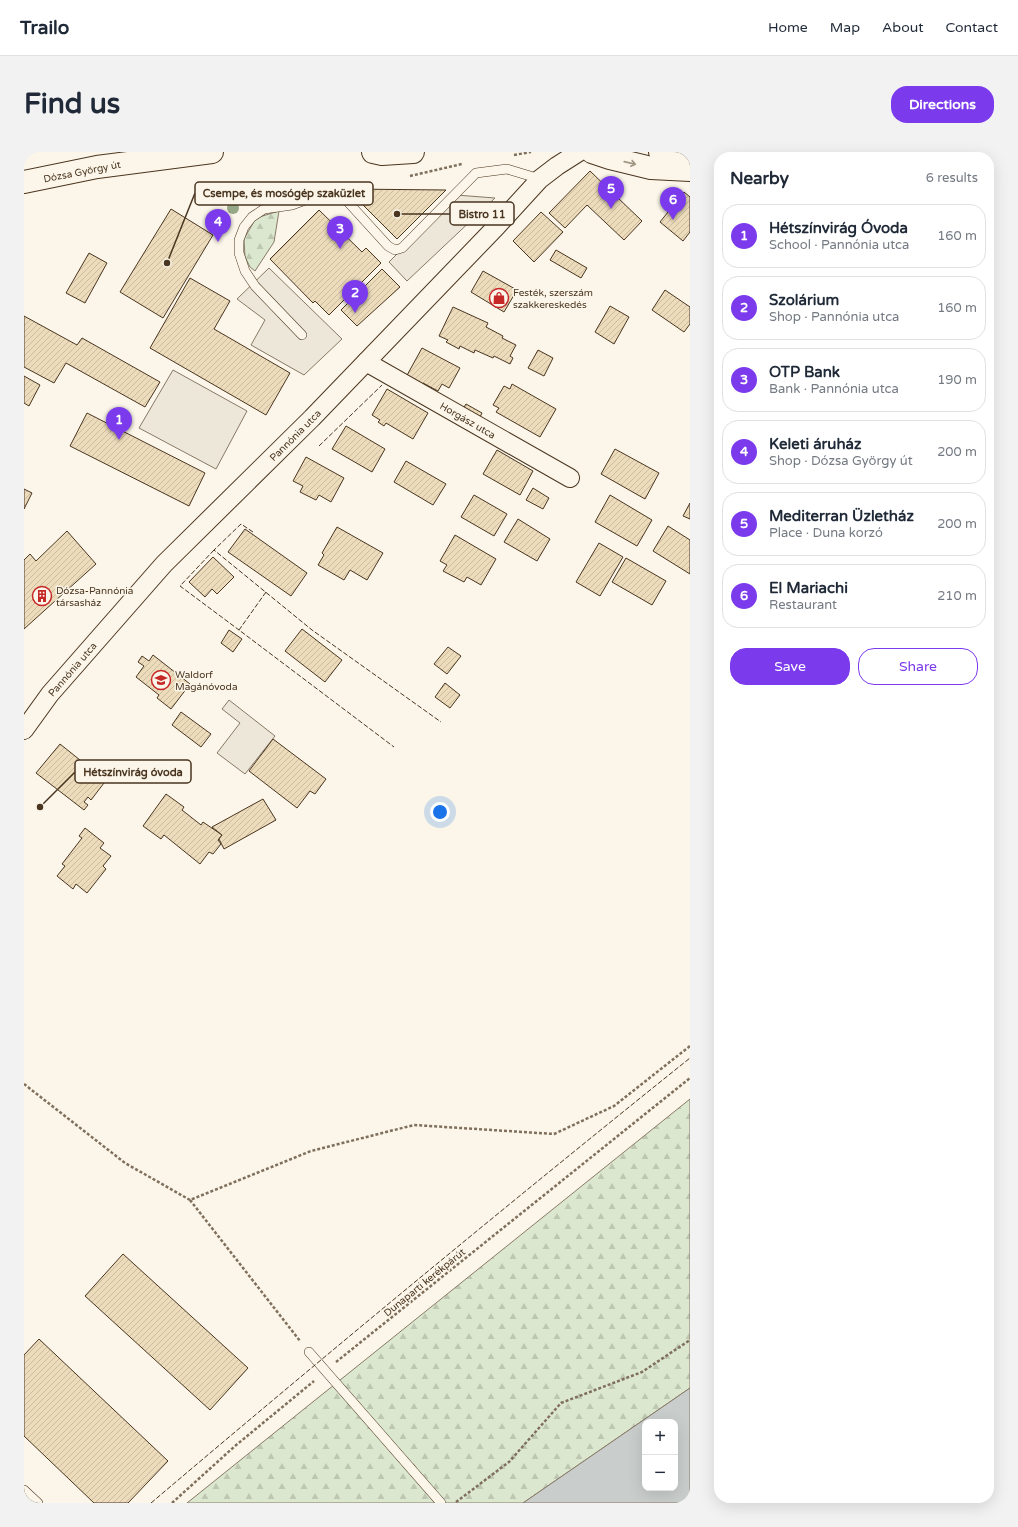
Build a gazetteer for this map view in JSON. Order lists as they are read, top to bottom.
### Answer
{
  "streets": {
    "main road": ["Dózsa György út"],
    "street": ["Horgász utca", "Pannónia utca"],
    "path": ["Dunaparti kerékpárút"]
  },
  "crossings": [
    ["Horgász utca", "Pannónia utca"]
  ],
  "places": {
    "other": ["Bistro 11", "Csempe, és mosógép szaküzlet", "Hétszínvirág óvoda"],
    "shop": ["Festék, szerszám szakkereskedés"],
    "building": ["Dózsa-Pannónia társasház"],
    "school or university": ["Waldorf Magánóvoda"]
  },
  "page": {
    "header": "Trailo",
    "nav": [
      "Home",
      "Map",
      "About",
      "Contact"
    ],
    "buttons": [
      "Directions",
      ["Save", "Share"]
    ],
    "title": "Find us",
    "heading": ["Nearby", "6 results"],
    "pins": [
      "5",
      "6",
      "4",
      "3",
      "2",
      "1"
    ],
    "list": [
      {
        "mark": "1",
        "name": "Hétszínvirág Óvoda",
        "note": "School · Pannónia utca",
        "value": "160 m"
      },
      {
        "mark": "2",
        "name": "Szolárium",
        "note": "Shop · Pannónia utca",
        "value": "160 m"
      },
      {
        "mark": "3",
        "name": "OTP Bank",
        "note": "Bank · Pannónia utca",
        "value": "190 m"
      },
      {
        "mark": "4",
        "name": "Keleti áruház",
        "note": "Shop · Dózsa György út",
        "value": "200 m"
      },
      {
        "mark": "5",
        "name": "Mediterran Üzletház",
        "note": "Place · Duna korzó",
        "value": "200 m"
      },
      {
        "mark": "6",
        "name": "El Mariachi",
        "note": "Restaurant",
        "value": "210 m"
      }
    ],
    "map_buttons": ["+", "−"]
  }
}
